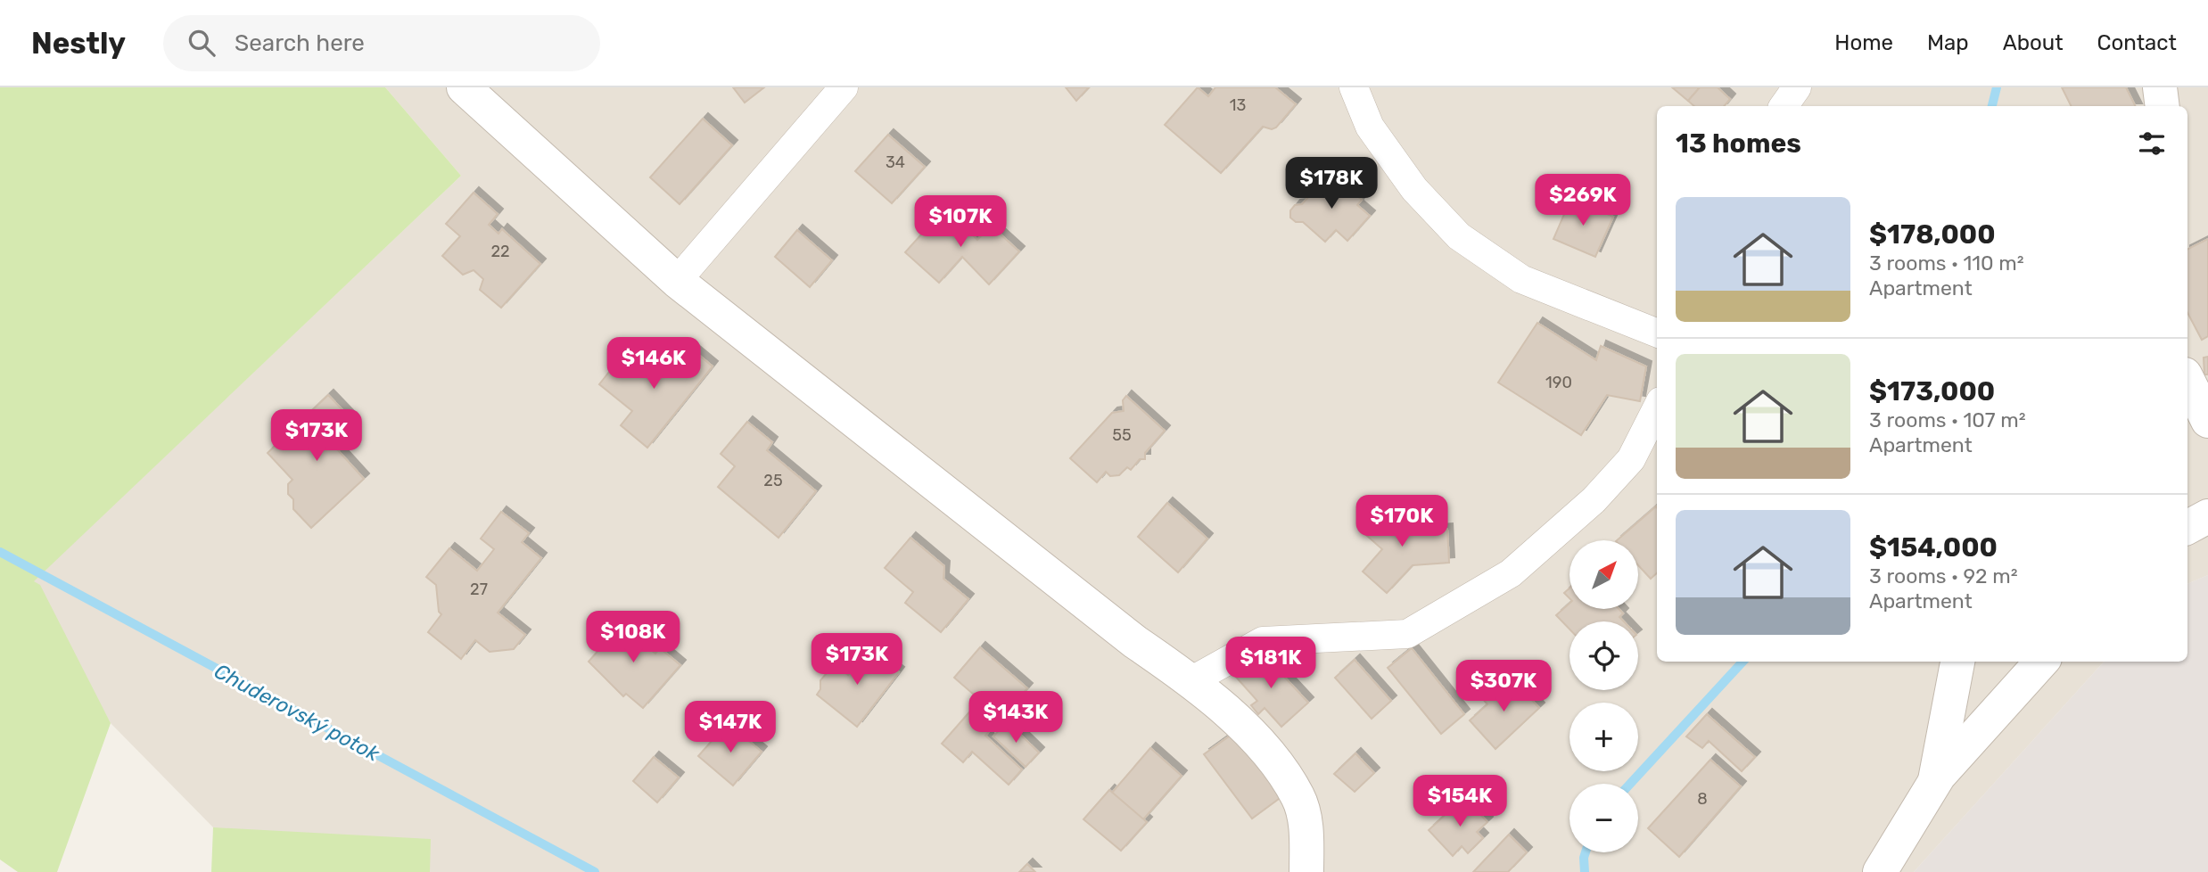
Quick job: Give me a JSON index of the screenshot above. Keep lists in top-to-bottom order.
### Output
{
  "water": ["Chuderovský potok"],
  "house_numbers": [
    "13",
    "34",
    "22",
    "190",
    "55",
    "25",
    "27",
    "8"
  ],
  "north": "top right",
  "page": {
    "header": "Nestly",
    "search": "Search here",
    "nav": [
      "Home",
      "Map",
      "About",
      "Contact"
    ],
    "heading": "13 homes",
    "price": [
      "$178K",
      "$269K",
      "$107K",
      "$146K",
      "$173K",
      "$170K",
      "$108K",
      "$173K",
      "$181K",
      "$307K",
      "$143K",
      "$147K",
      "$154K"
    ],
    "list": [
      {
        "name": "$178,000",
        "note": "3 rooms · 110 m² · Apartment"
      },
      {
        "name": "$173,000",
        "note": "3 rooms · 107 m² · Apartment"
      },
      {
        "name": "$154,000",
        "note": "3 rooms · 92 m² · Apartment"
      }
    ],
    "map_buttons": ["+", "−"]
  }
}
